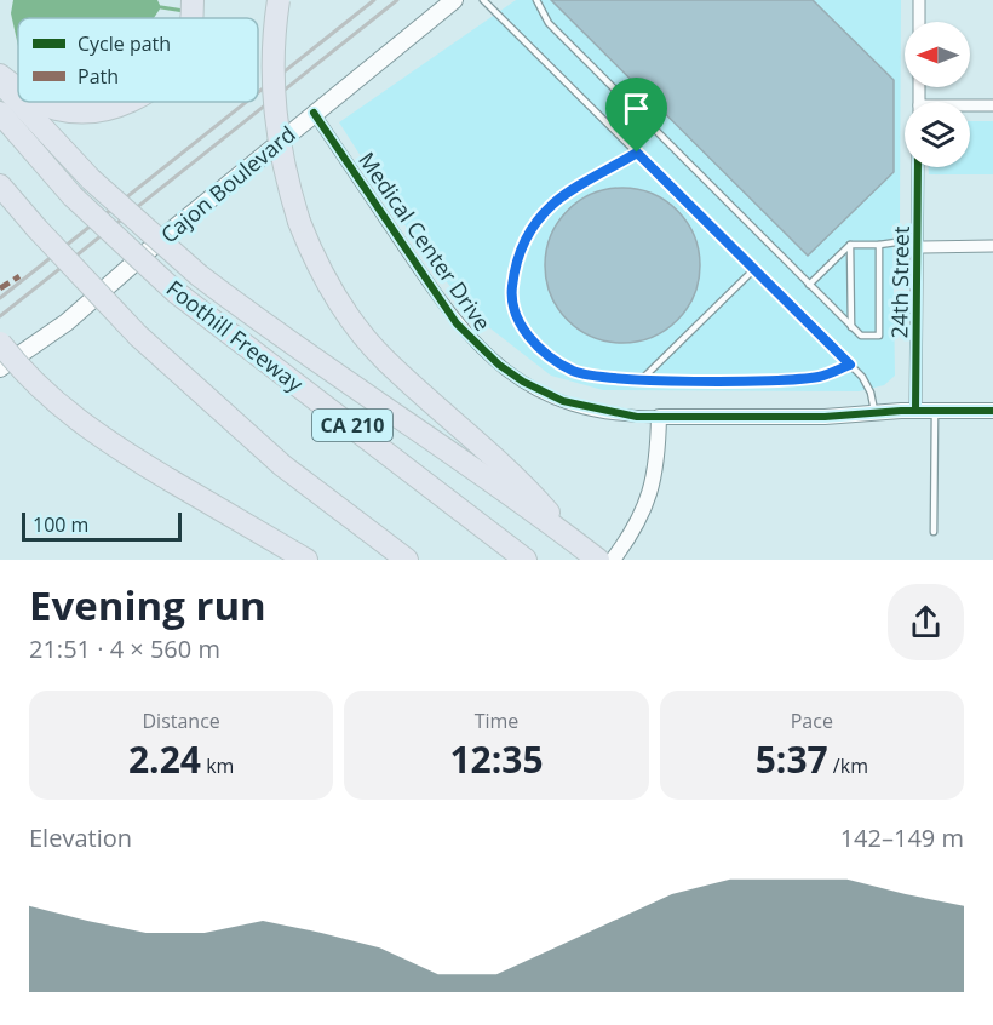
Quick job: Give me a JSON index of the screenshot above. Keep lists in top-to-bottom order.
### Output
{
  "streets": {
    "highway": ["Foothill Freeway", "CA 210"],
    "main road": ["Cajon Boulevard"],
    "street": ["Medical Center Drive", "24th Street"]
  },
  "crossings": [
    ["Cajon Boulevard", "Medical Center Drive"],
    ["Medical Center Drive", "24th Street"]
  ],
  "legend": ["Cycle path", "Path"],
  "scale_bar": "100 m",
  "north": "left",
  "page": {
    "scale": "100 m",
    "heading": ["Evening run", "21:51 · 4 × 560 m"],
    "stats": [
      ["Distance", "2.24 km"],
      ["Time", "12:35"],
      ["Pace", "5:37 /km"]
    ],
    "chart": ["Elevation", "142–149 m"]
  }
}
